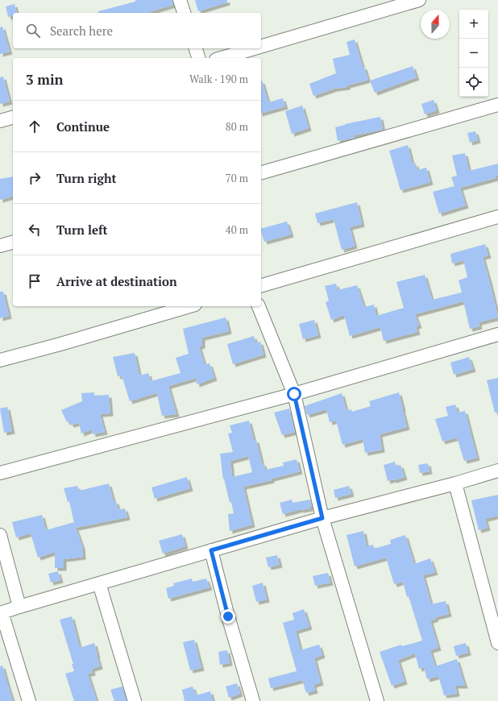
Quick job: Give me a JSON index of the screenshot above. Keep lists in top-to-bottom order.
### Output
{
  "north": "top",
  "page": {
    "map_buttons": ["+", "−"],
    "search": "Search here",
    "heading": ["3 min", "Walk · 190 m"],
    "list": [
      ["Continue", "80 m"],
      ["Turn right", "70 m"],
      ["Turn left", "40 m"],
      "Arrive at destination"
    ]
  }
}
